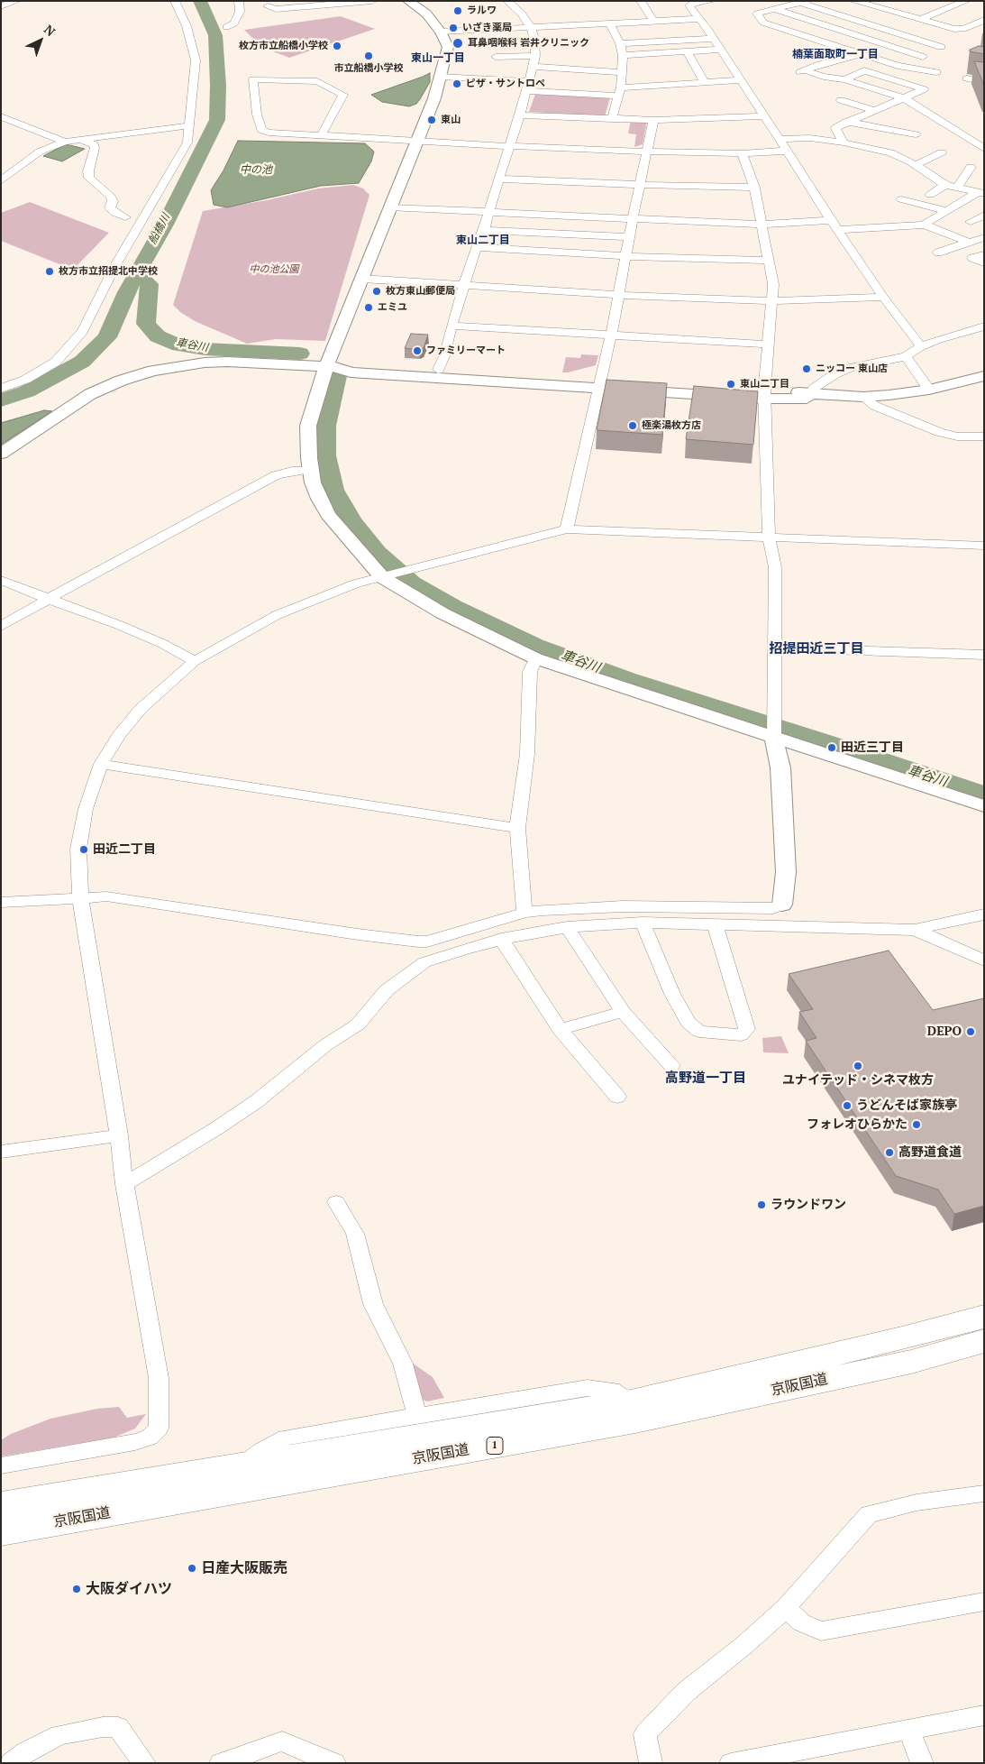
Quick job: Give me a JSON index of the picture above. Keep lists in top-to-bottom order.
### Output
{
  "streets": {
    "highway": ["京阪国道", "1"]
  },
  "districts": [
    "楠葉面取町一丁目",
    "東山一丁目",
    "東山二丁目",
    "招提田近三丁目",
    "高野道一丁目"
  ],
  "water": ["中の池", "船橋川", "車谷川"],
  "parks": ["中の池公園"],
  "places": [
    "ラルワ",
    "いざき薬局",
    "耳鼻咽喉科 岩井クリニック",
    "枚方市立船橋小学校",
    "市立船橋小学校",
    "ピザ・サントロペ",
    "東山",
    "枚方市立招提北中学校",
    "枚方東山郵便局",
    "エミユ",
    "ファミリーマート",
    "ニッコー 東山店",
    "東山二丁目",
    "極楽湯枚方店",
    "田近三丁目",
    "田近二丁目",
    "DEPO",
    "ユナイテッド・シネマ枚方",
    "うどんそば家族亭",
    "フォレオひらかた",
    "高野道食道",
    "ラウンドワン",
    "日産大阪販売",
    "大阪ダイハツ"
  ],
  "north": "top right"
}
